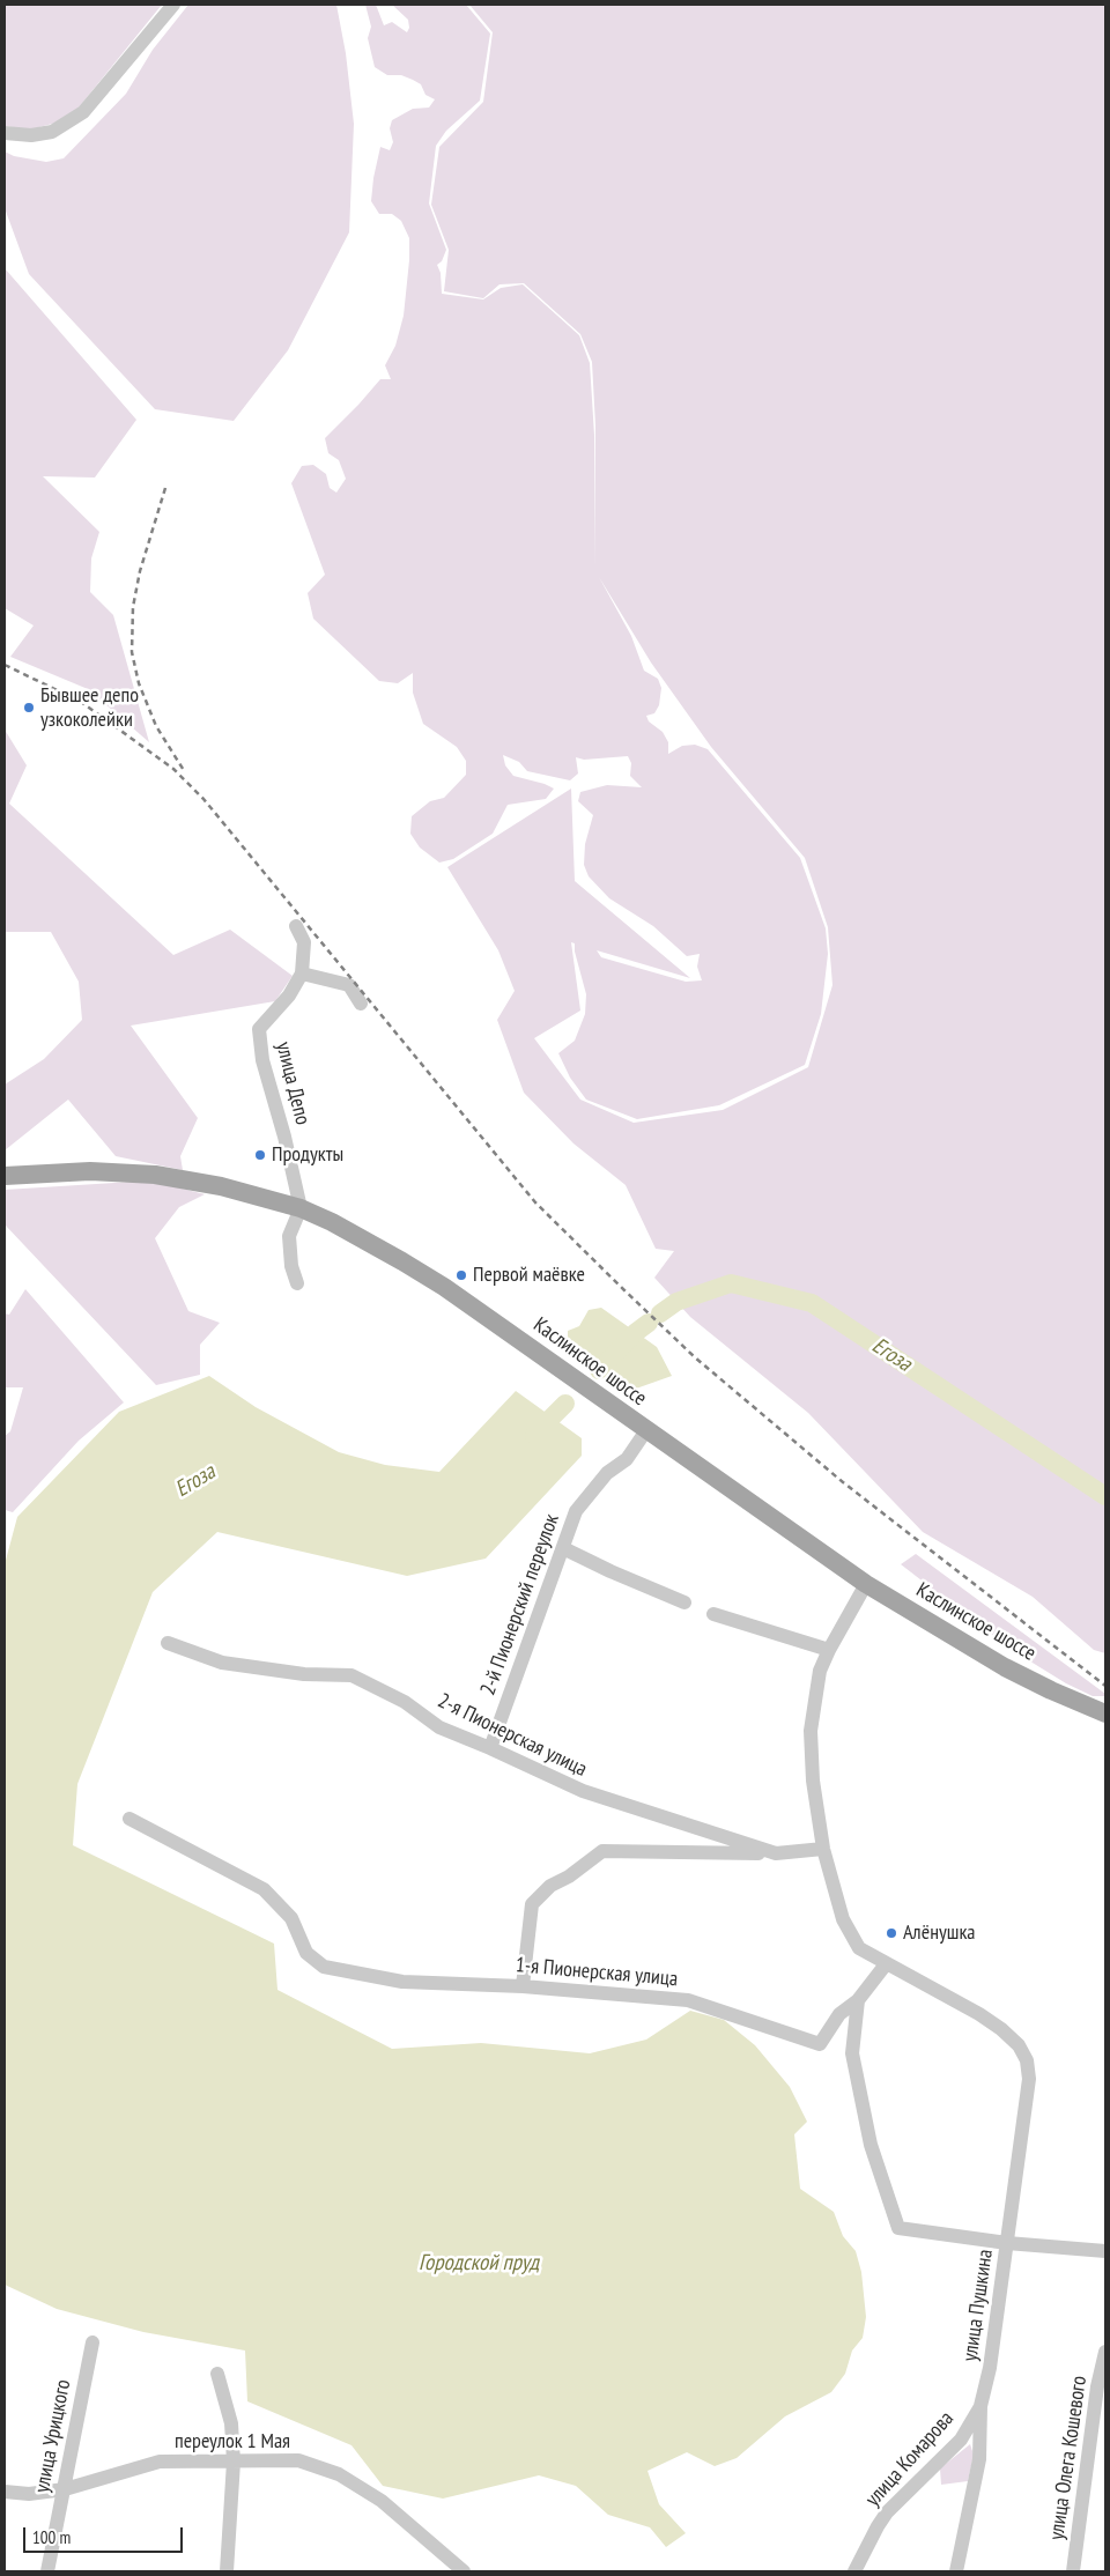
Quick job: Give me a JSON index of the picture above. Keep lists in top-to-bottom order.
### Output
{
  "streets": {
    "main road": ["Каслинское шоссе"],
    "street": [
      "улица Депо",
      "2-й Пионерский переулок",
      "2-я Пионерская улица",
      "1-я Пионерская улица",
      "улица Пушкина",
      "улица Урицкого",
      "переулок 1 Мая",
      "улица Олега Кошевого",
      "улица Комарова"
    ]
  },
  "crossings": [
    ["улица Депо", "Каслинское шоссе"],
    ["Каслинское шоссе", "2-й Пионерский переулок"],
    ["2-й Пионерский переулок", "2-я Пионерская улица"],
    ["2-я Пионерская улица", "1-я Пионерская улица"],
    ["улица Пушкина", "улица Комарова"],
    ["улица Урицкого", "переулок 1 Мая"]
  ],
  "water": ["Егоза", "Городской пруд"],
  "places": [
    "Бывшее депо узкоколейки",
    "Продукты",
    "Первой маёвке",
    "Алёнушка"
  ],
  "scale_bar": "100 m"
}
